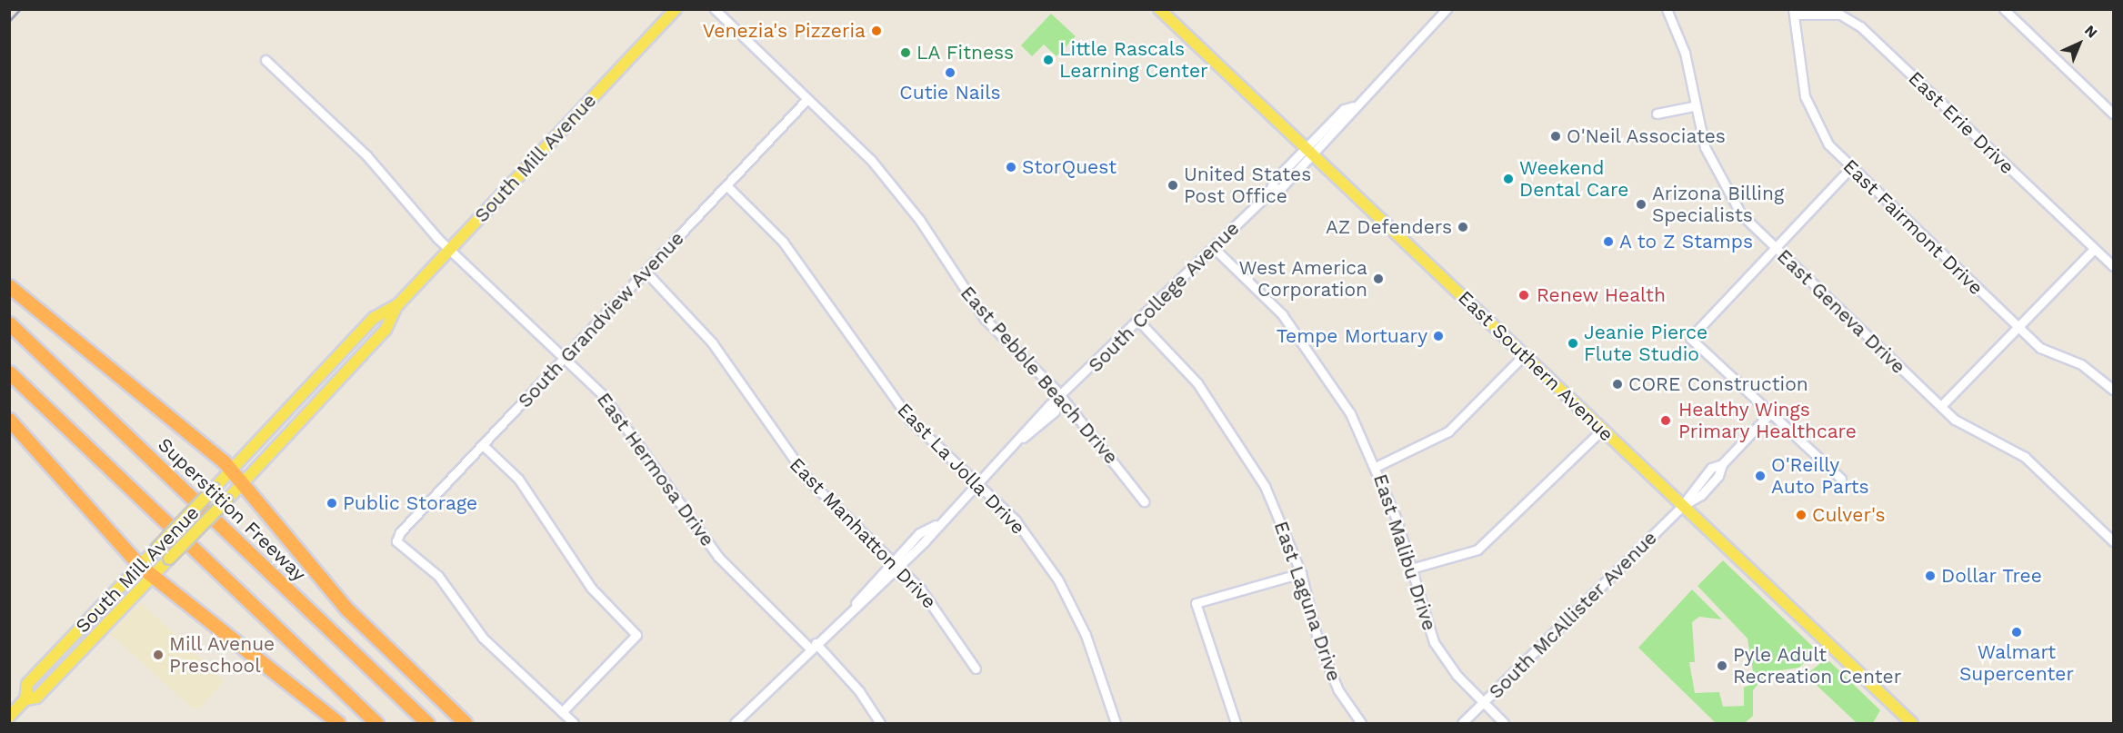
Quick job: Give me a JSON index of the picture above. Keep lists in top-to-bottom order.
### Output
{
  "streets": {
    "highway": ["Superstition Freeway"],
    "main road": ["South Mill Avenue", "East Southern Avenue"],
    "street": [
      "East Erie Drive",
      "East Fairmont Drive",
      "South College Avenue",
      "East Geneva Drive",
      "South Grandview Avenue",
      "East Pebble Beach Drive",
      "East La Jolla Drive",
      "East Hermosa Drive",
      "East Manhatton Drive",
      "East Malibu Drive",
      "East Laguna Drive",
      "South McAllister Avenue"
    ]
  },
  "crossings": [
    ["East Erie Drive", "East Fairmont Drive"],
    ["South Mill Avenue", "East Hermosa Drive"],
    ["South College Avenue", "East Southern Avenue"],
    ["South College Avenue", "East Pebble Beach Drive"],
    ["South College Avenue", "East La Jolla Drive"],
    ["South College Avenue", "East Hermosa Drive"],
    ["South College Avenue", "East Manhatton Drive"],
    ["South College Avenue", "East Malibu Drive"],
    ["South College Avenue", "East Laguna Drive"],
    ["South Grandview Avenue", "East Pebble Beach Drive"],
    ["South Grandview Avenue", "East La Jolla Drive"],
    ["South Grandview Avenue", "East Hermosa Drive"],
    ["South Grandview Avenue", "East Manhatton Drive"],
    ["East Southern Avenue", "South McAllister Avenue"],
    ["East Malibu Drive", "South McAllister Avenue"]
  ],
  "places": [
    "Venezia's Pizzeria",
    "LA Fitness",
    "Little Rascals Learning Center",
    "Cutie Nails",
    "O'Neil Associates",
    "StorQuest",
    "Weekend Dental Care",
    "United States Post Office",
    "Arizona Billing Specialists",
    "AZ Defenders",
    "A to Z Stamps",
    "West America Corporation",
    "Renew Health",
    "Tempe Mortuary",
    "Jeanie Pierce Flute Studio",
    "CORE Construction",
    "Healthy Wings Primary Healthcare",
    "O'Reilly Auto Parts",
    "Public Storage",
    "Culver's",
    "Dollar Tree",
    "Walmart Supercenter",
    "Mill Avenue Preschool",
    "Pyle Adult Recreation Center"
  ],
  "north": "top right"
}
